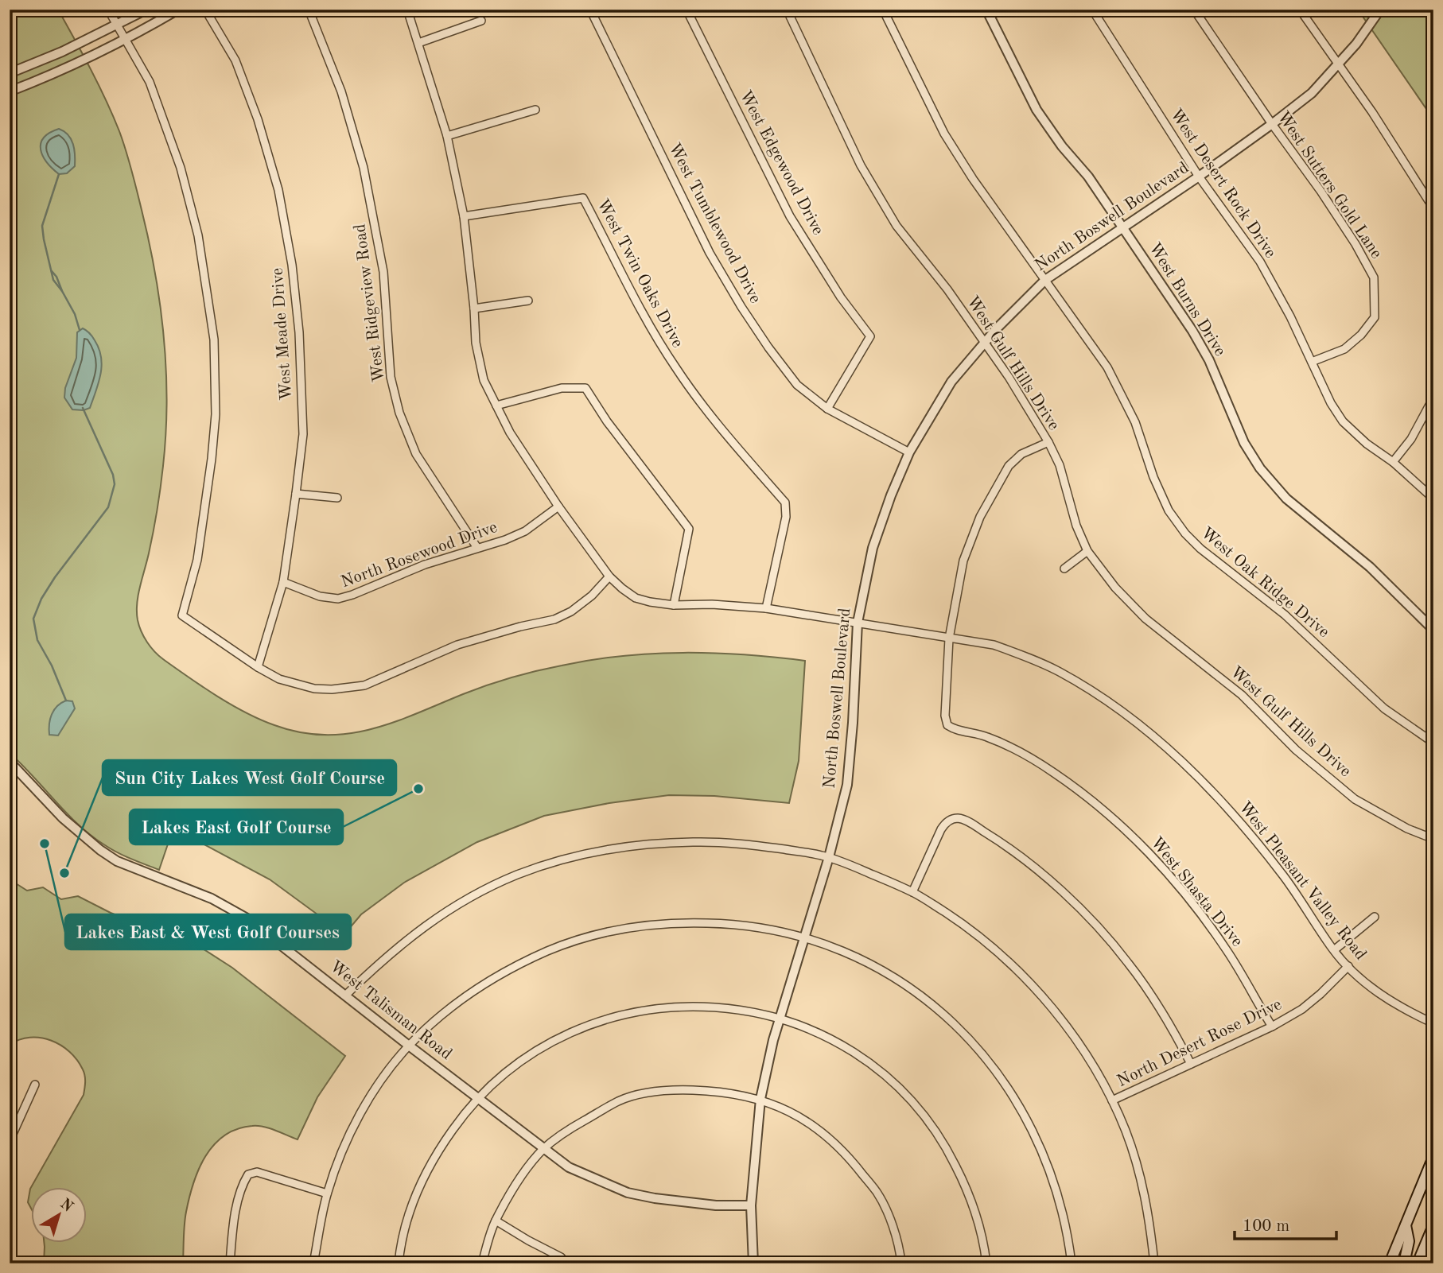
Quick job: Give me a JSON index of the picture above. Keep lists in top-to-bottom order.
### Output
{
  "streets": {
    "street": [
      "West Edgewood Drive",
      "West Desert Rock Drive",
      "West Sutters Gold Lane",
      "North Boswell Boulevard",
      "West Tumblewood Drive",
      "West Twin Oaks Drive",
      "West Burns Drive",
      "West Ridgeview Road",
      "West Meade Drive",
      "West Gulf Hills Drive",
      "North Rosewood Drive",
      "West Oak Ridge Drive",
      "West Pleasant Valley Road",
      "West Shasta Drive",
      "West Talisman Road",
      "North Desert Rose Drive"
    ]
  },
  "crossings": [
    ["West Edgewood Drive", "West Tumblewood Drive"],
    ["West Desert Rock Drive", "West Sutters Gold Lane"],
    ["West Desert Rock Drive", "North Boswell Boulevard"],
    ["West Sutters Gold Lane", "North Boswell Boulevard"],
    ["North Boswell Boulevard", "West Tumblewood Drive"],
    ["North Boswell Boulevard", "West Burns Drive"],
    ["North Boswell Boulevard", "West Gulf Hills Drive"],
    ["North Boswell Boulevard", "West Oak Ridge Drive"],
    ["North Boswell Boulevard", "West Pleasant Valley Road"],
    ["North Boswell Boulevard", "West Talisman Road"],
    ["West Twin Oaks Drive", "West Pleasant Valley Road"],
    ["West Ridgeview Road", "North Rosewood Drive"],
    ["West Meade Drive", "North Rosewood Drive"],
    ["West Gulf Hills Drive", "West Shasta Drive"],
    ["North Rosewood Drive", "West Pleasant Valley Road"],
    ["West Pleasant Valley Road", "West Shasta Drive"],
    ["West Pleasant Valley Road", "North Desert Rose Drive"],
    ["West Shasta Drive", "North Desert Rose Drive"]
  ],
  "places": ["Lakes East Golf Course", "Lakes East & West Golf Courses", "Sun City Lakes West Golf Course"],
  "scale_bar": "100 m",
  "north": "top right"
}
